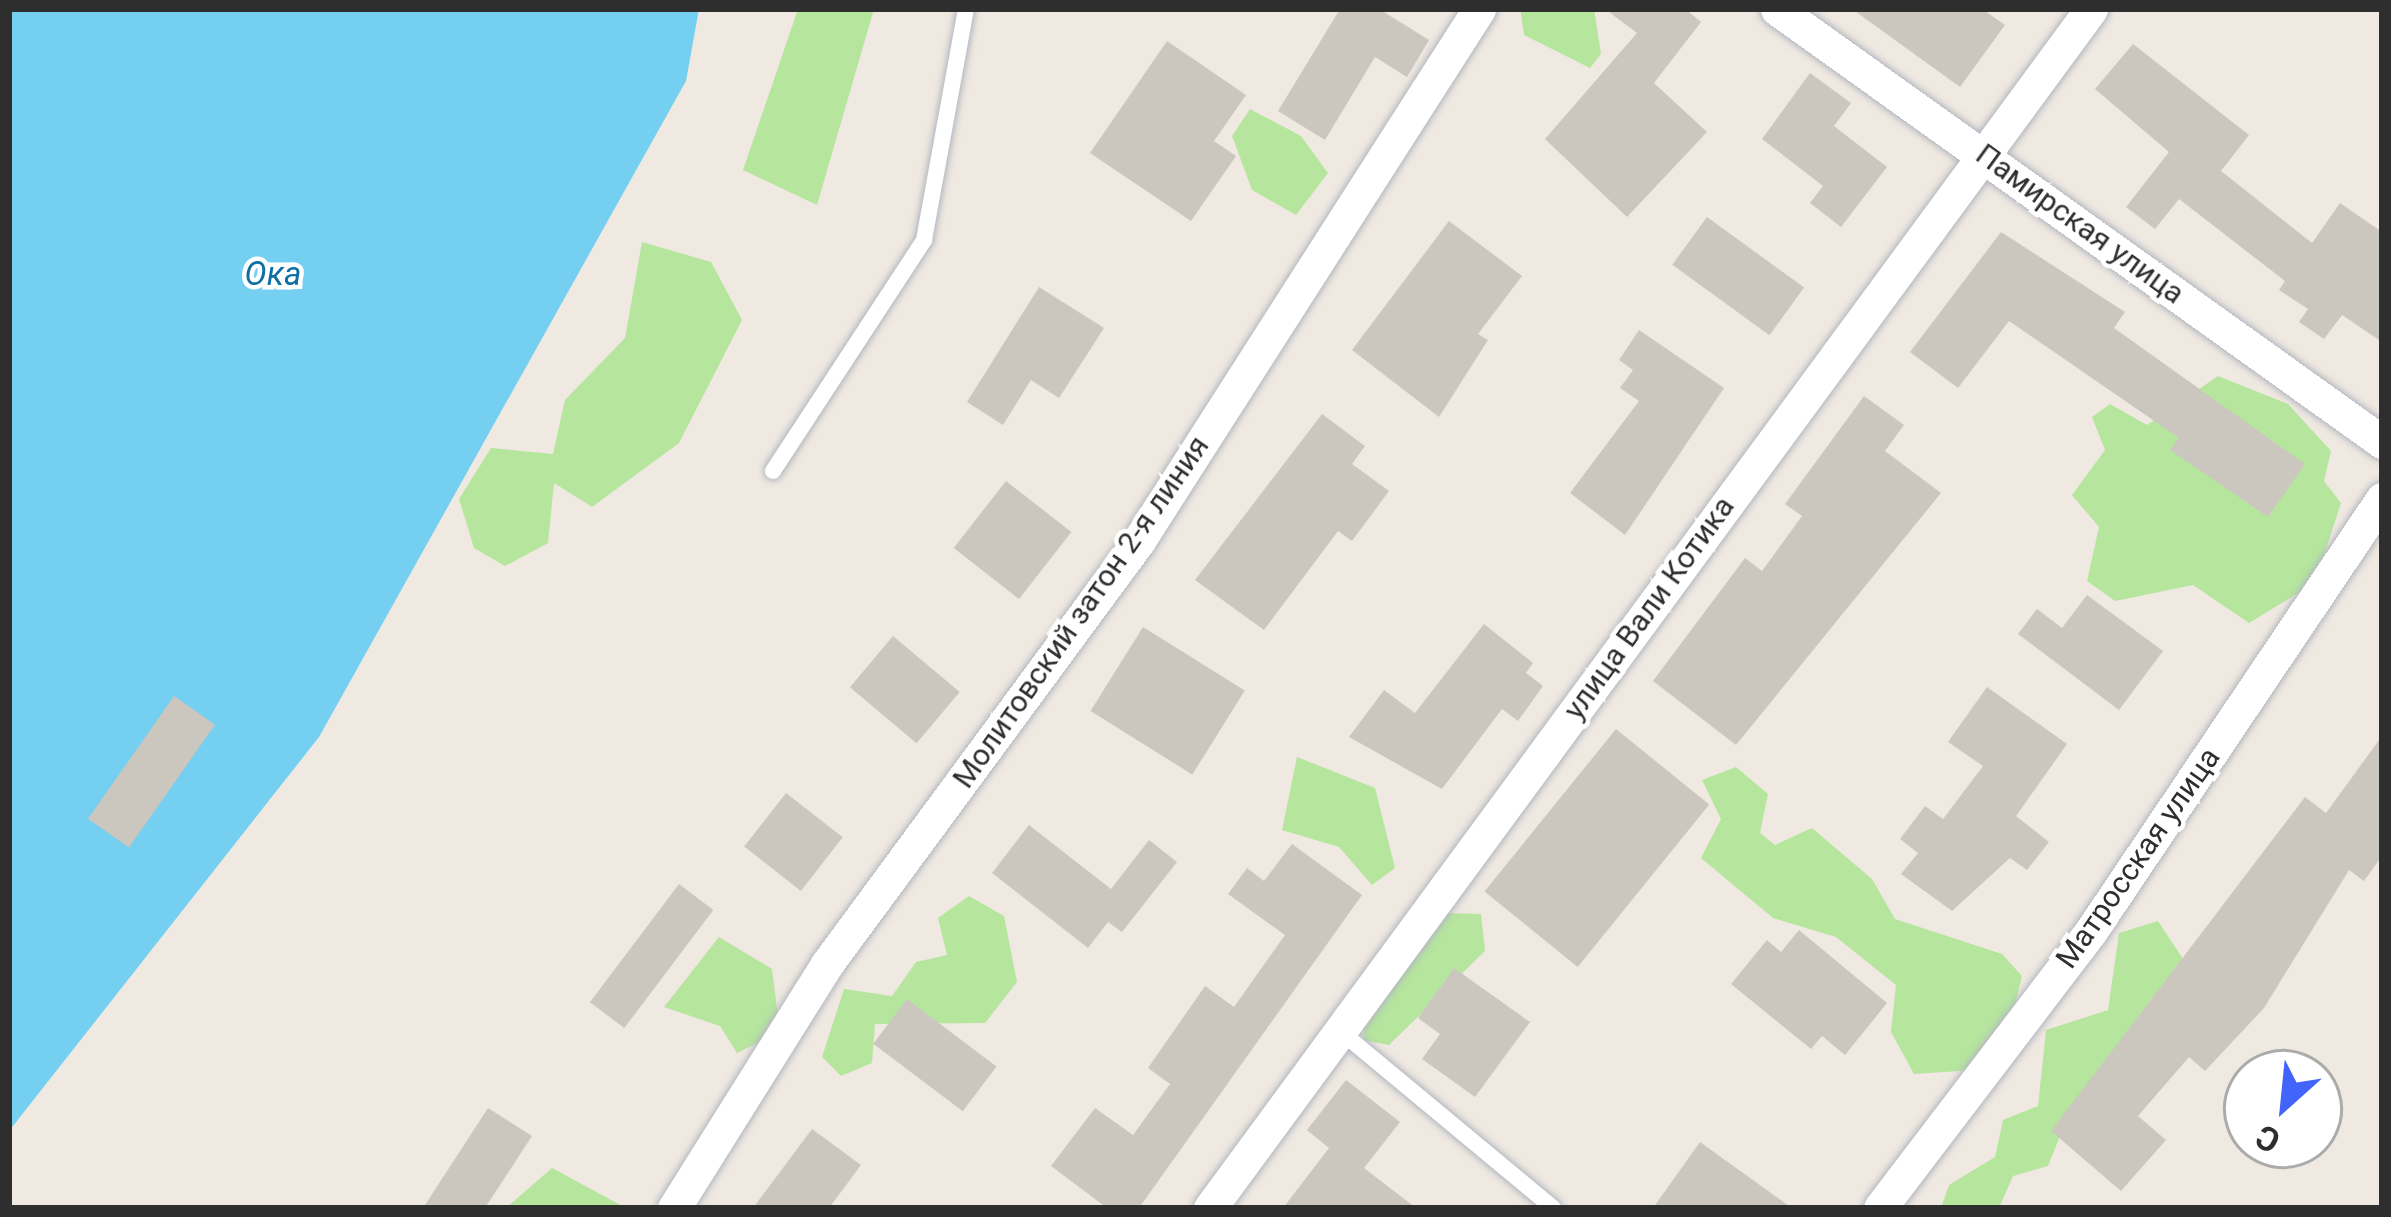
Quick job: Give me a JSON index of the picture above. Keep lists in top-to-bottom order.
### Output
{
  "streets": {
    "street": [
      "Памирская улица",
      "улица Вали Котика",
      "Молитовский затон 2-я линия",
      "Матросская улица"
    ]
  },
  "crossings": [
    ["Памирская улица", "улица Вали Котика"]
  ],
  "water": ["Ока"],
  "north": "bottom left"
}
